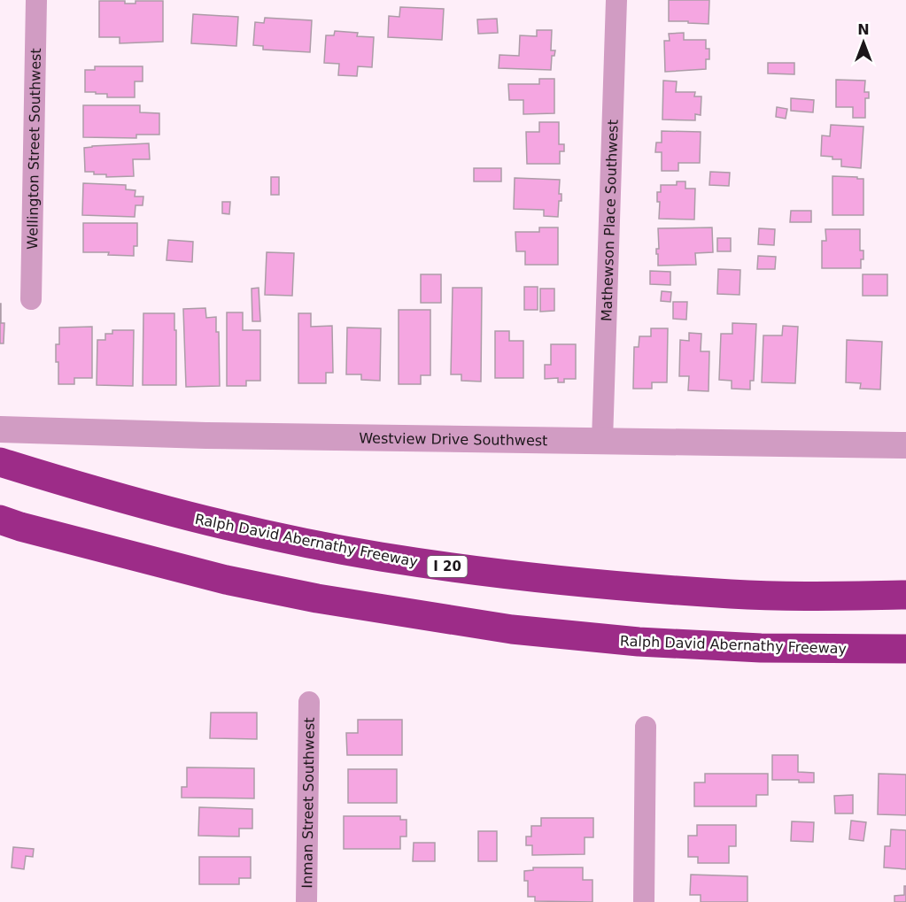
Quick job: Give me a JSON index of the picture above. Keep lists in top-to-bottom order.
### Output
{
  "streets": {
    "highway": ["Ralph David Abernathy Freeway", "I 20"],
    "street": [
      "Wellington Street Southwest",
      "Mathewson Place Southwest",
      "Westview Drive Southwest",
      "Inman Street Southwest"
    ]
  },
  "crossings": [
    ["Mathewson Place Southwest", "Westview Drive Southwest"]
  ],
  "north": "top"
}
